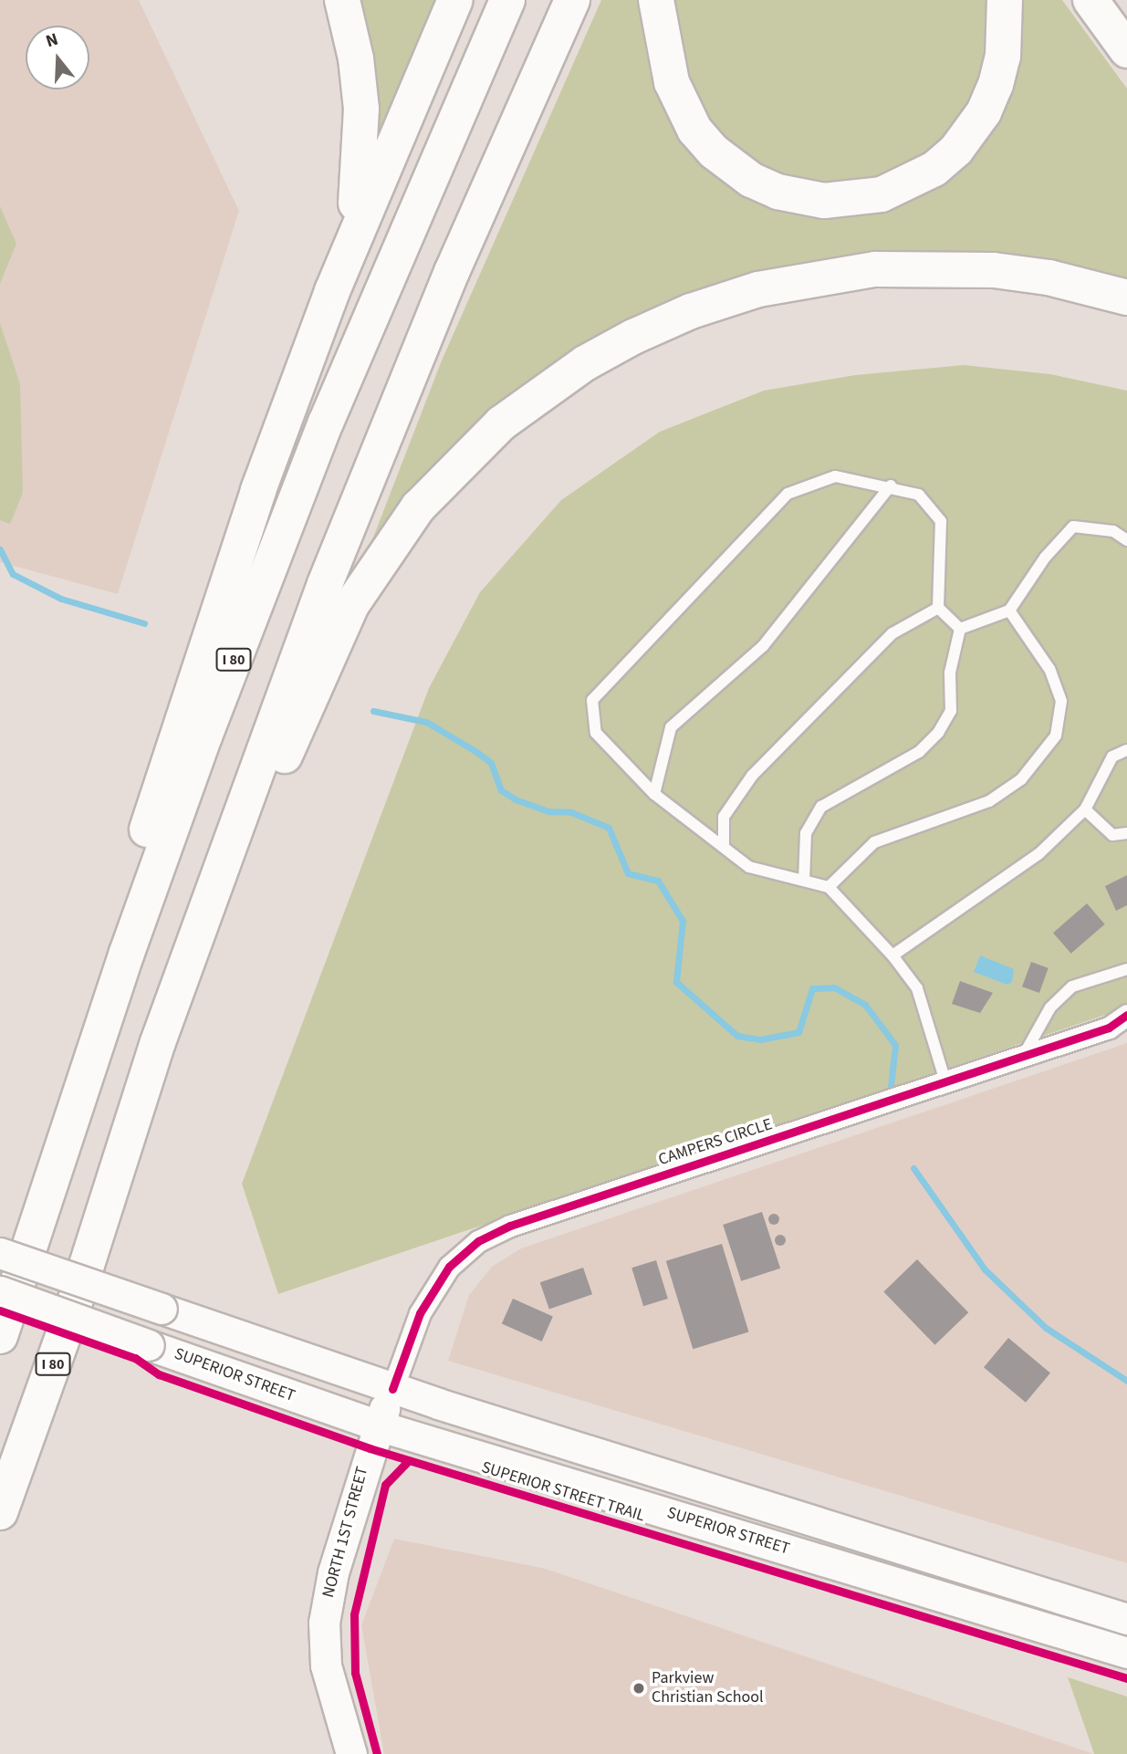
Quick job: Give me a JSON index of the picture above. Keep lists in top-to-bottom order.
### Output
{
  "streets": {
    "highway": ["I 80"],
    "main road": ["SUPERIOR STREET", "NORTH 1ST STREET"],
    "street": ["CAMPERS CIRCLE"],
    "cycle path": ["SUPERIOR STREET TRAIL"]
  },
  "crossings": [
    ["CAMPERS CIRCLE", "NORTH 1ST STREET"],
    ["SUPERIOR STREET", "NORTH 1ST STREET"]
  ],
  "places": ["Parkview Christian School"],
  "north": "top"
}
